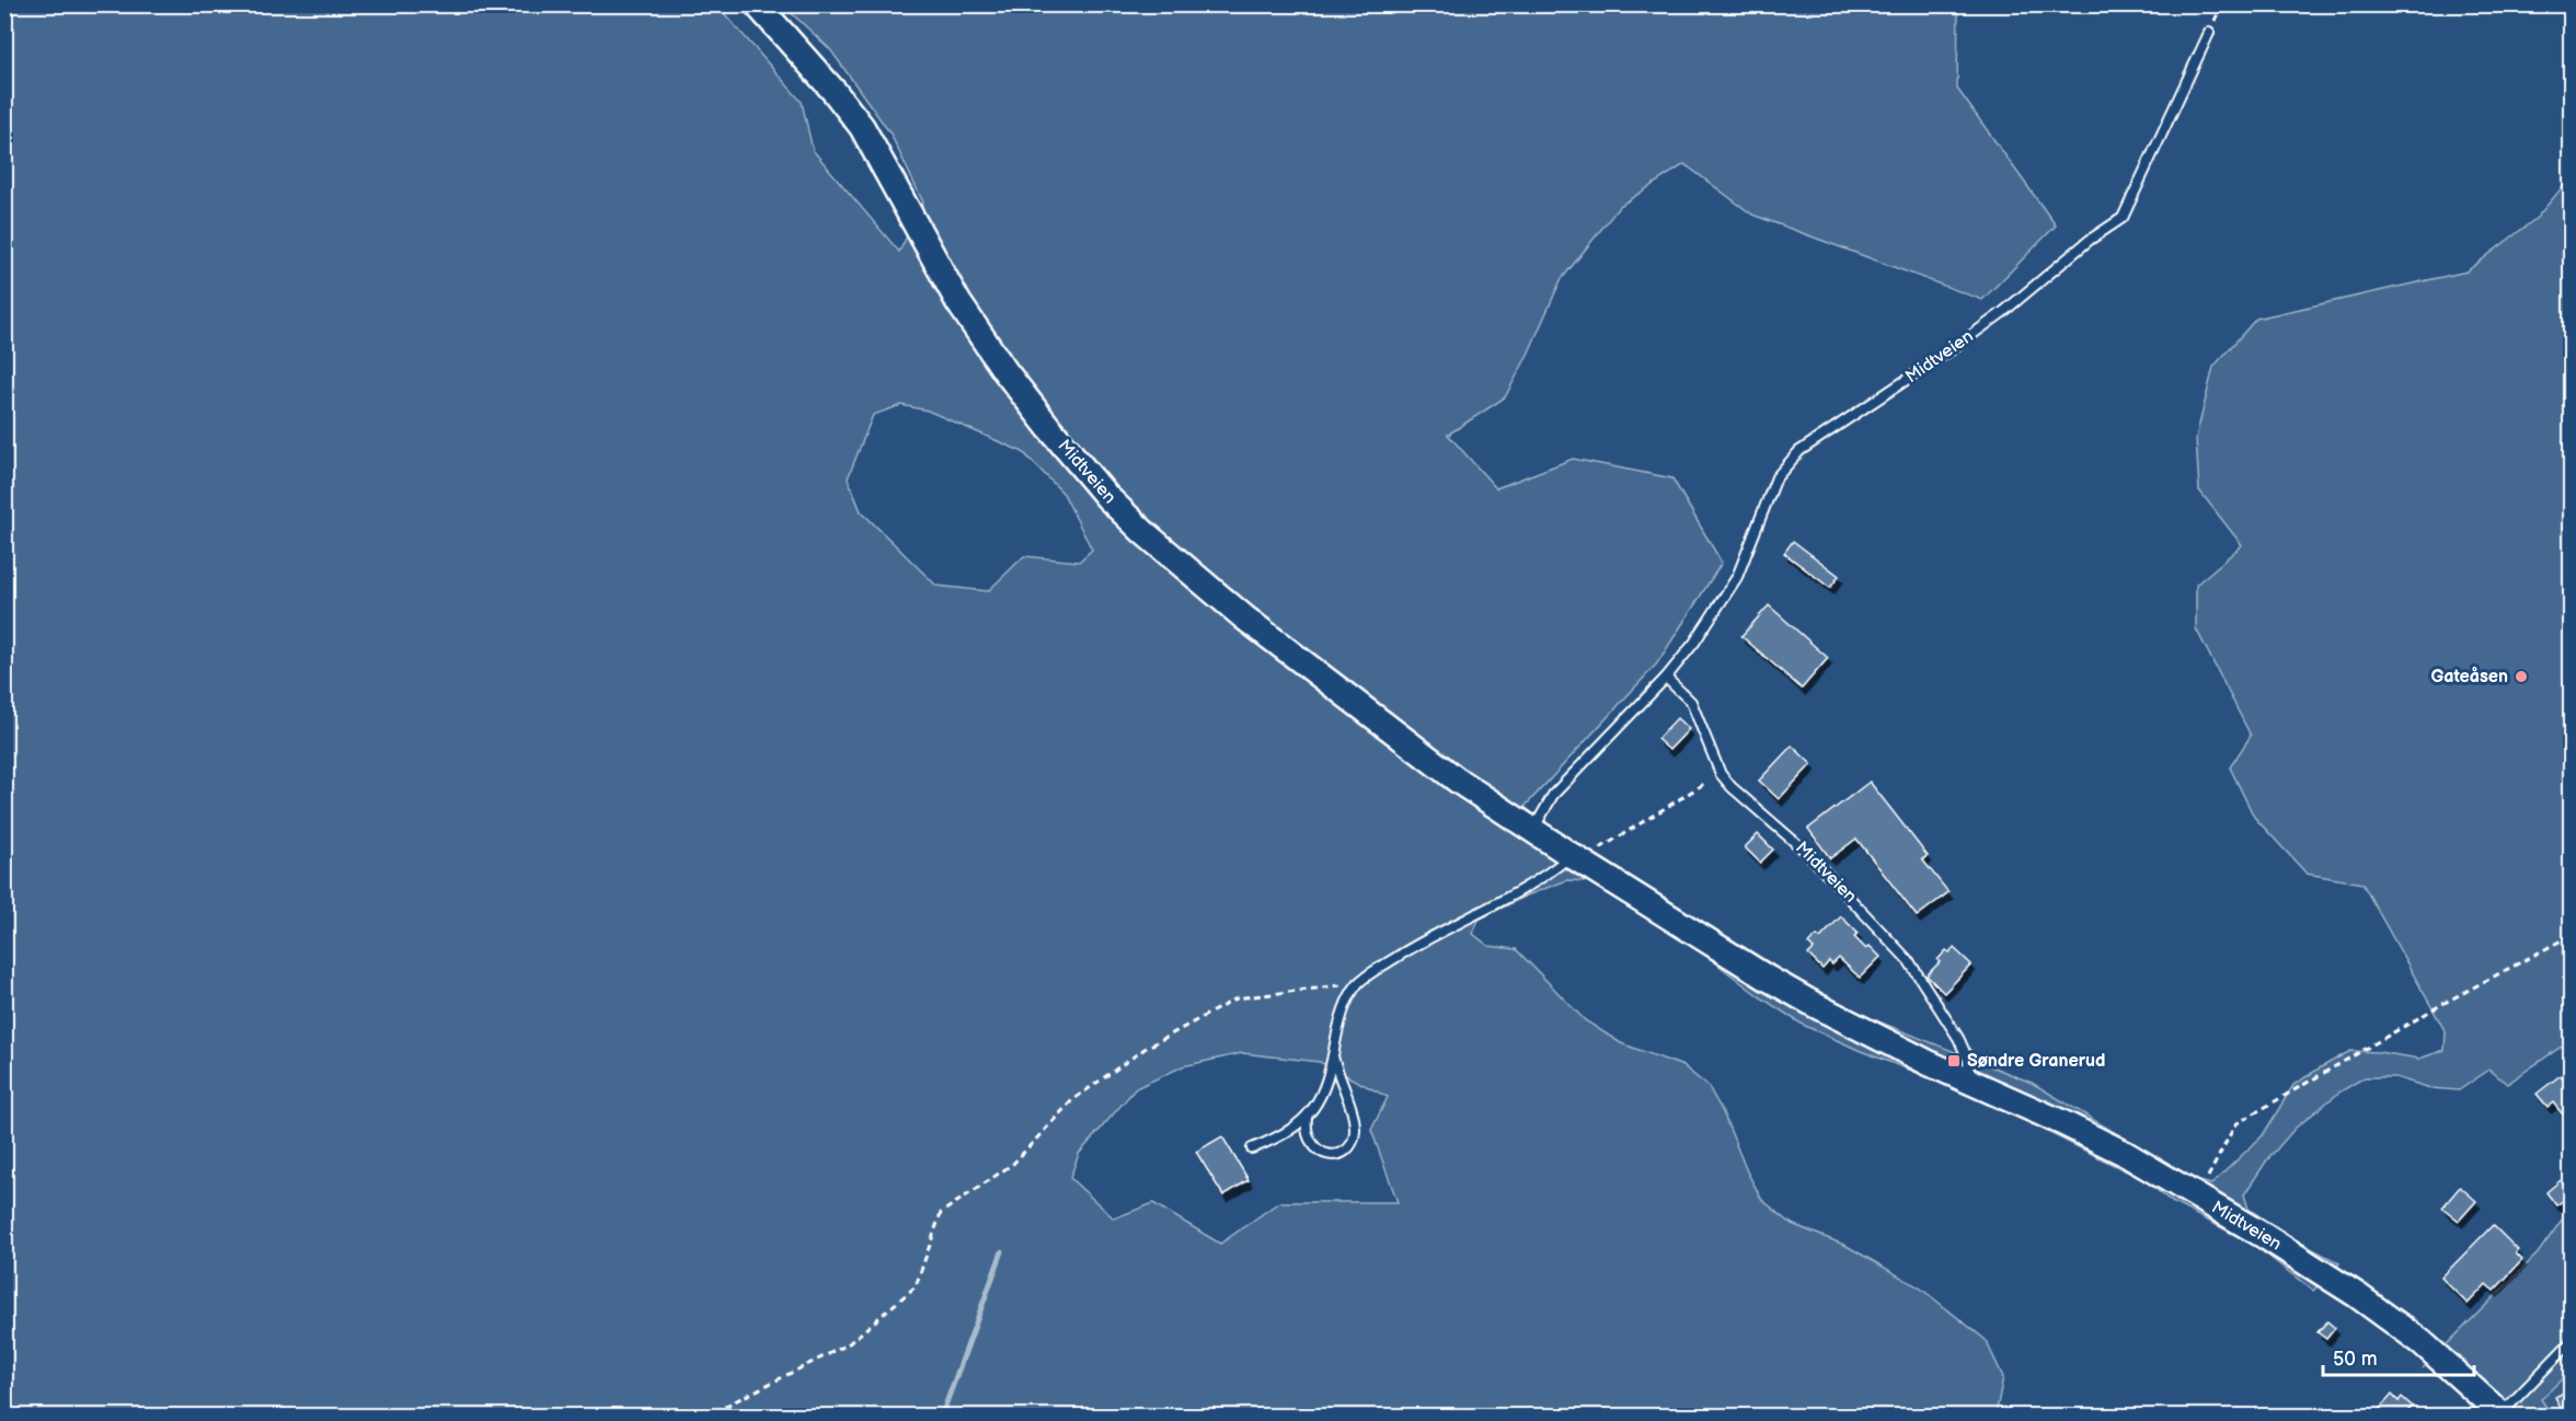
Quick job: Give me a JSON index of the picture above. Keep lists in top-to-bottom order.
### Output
{
  "streets": {
    "main road": ["Midtveien"]
  },
  "places": {
    "other": ["Gateåsen"],
    "transit": ["Søndre Granerud"]
  },
  "scale_bar": "50 m"
}
